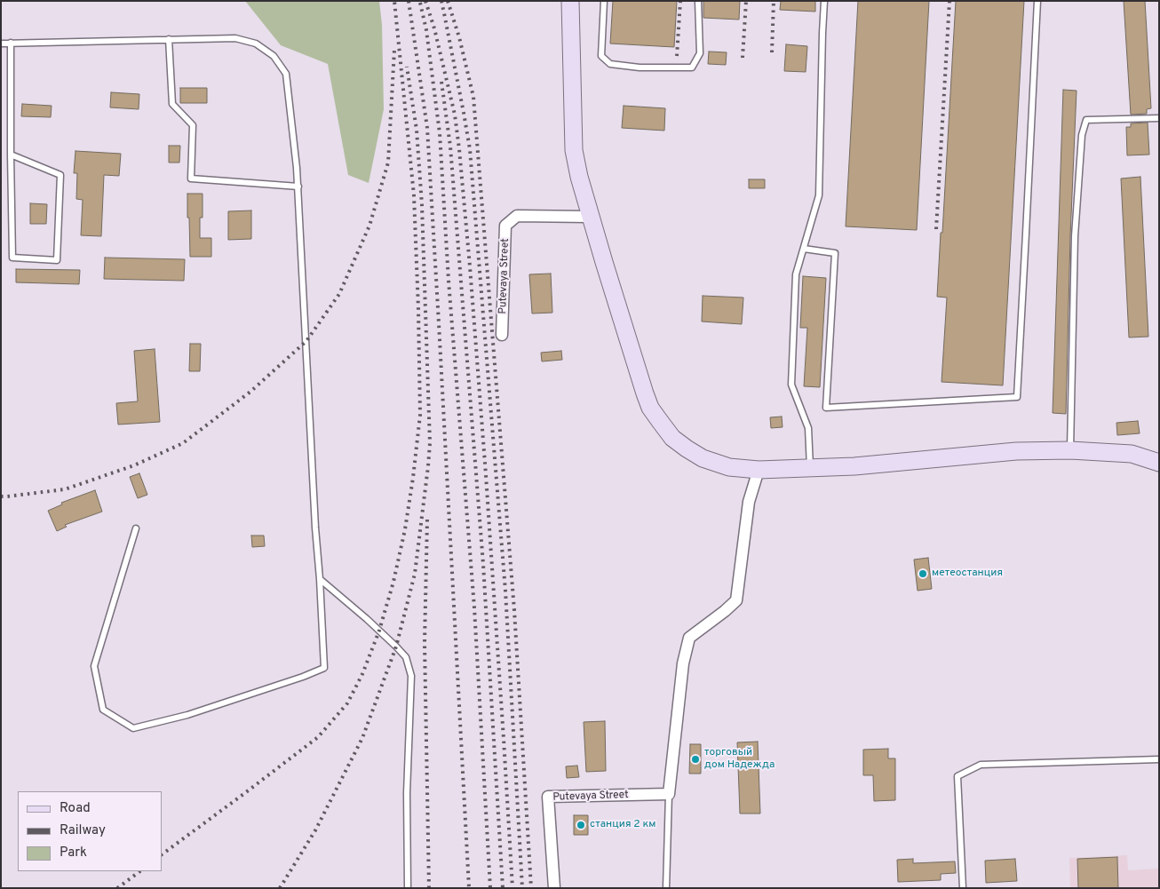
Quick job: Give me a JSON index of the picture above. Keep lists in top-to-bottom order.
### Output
{
  "streets": {
    "street": ["Putevaya Street"]
  },
  "places": ["метеостанция", "торговый дом Надежда", "станция 2 км"],
  "legend": ["Road", "Railway", "Park"]
}
